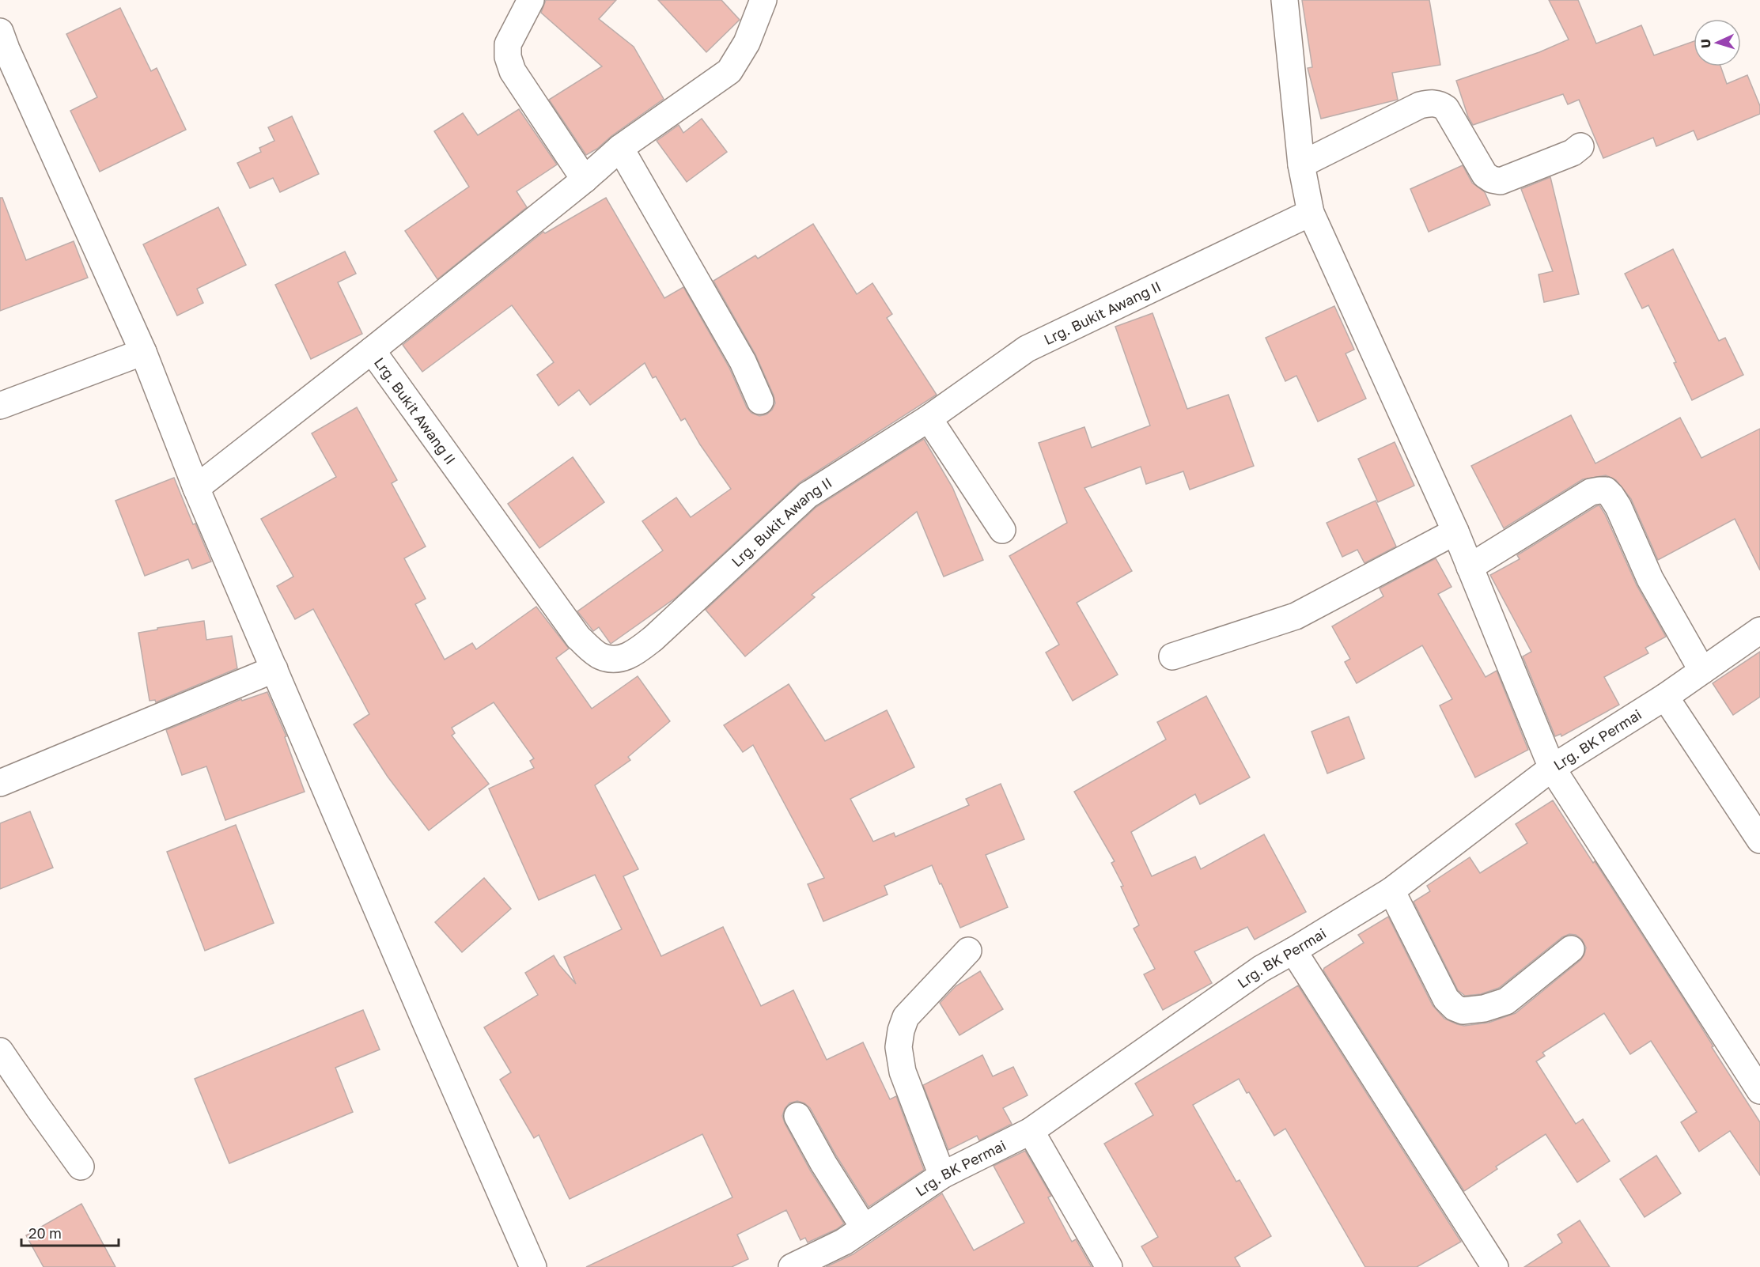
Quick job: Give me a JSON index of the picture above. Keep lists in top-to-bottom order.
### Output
{
  "streets": {
    "street": ["Lrg. Bukit Awang II", "Lrg. BK Permai"]
  },
  "scale_bar": "20 m",
  "north": "left"
}
